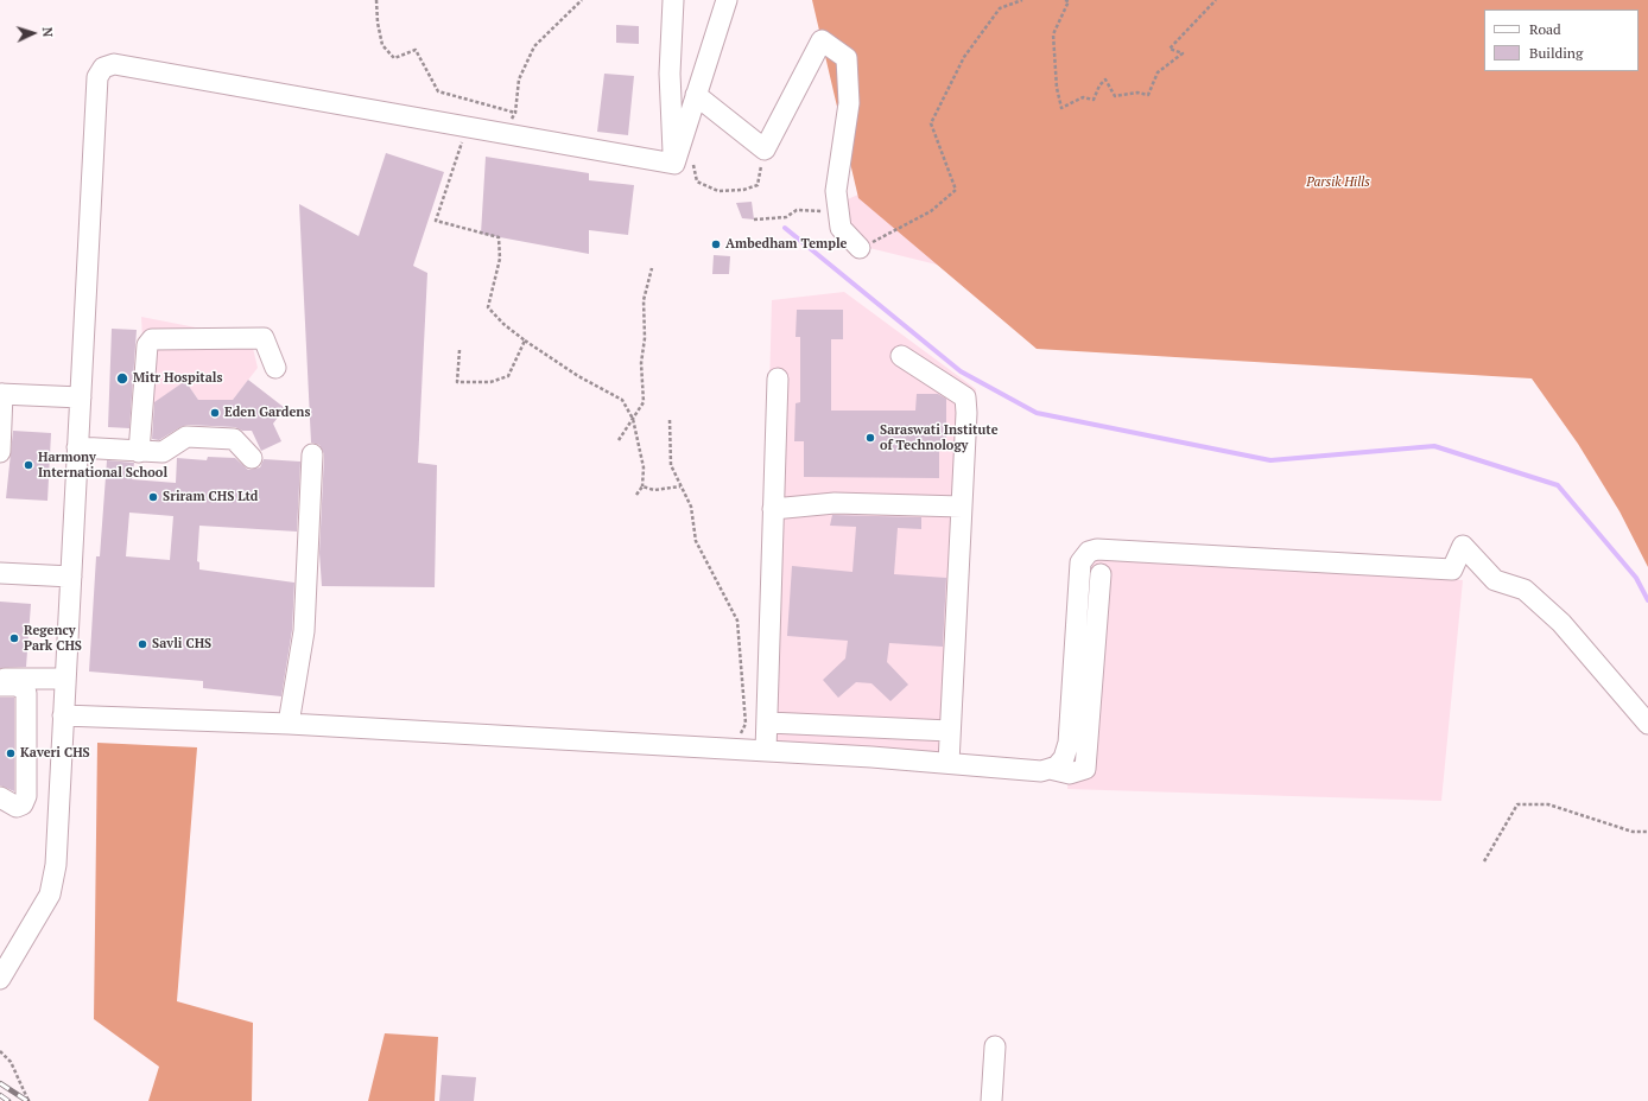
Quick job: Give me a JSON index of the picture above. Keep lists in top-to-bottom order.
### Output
{
  "parks": ["Parsik Hills"],
  "places": [
    "Ambedham Temple",
    "Mitr Hospitals",
    "Eden Gardens",
    "Saraswati Institute of Technology",
    "Harmony International School",
    "Sriram CHS Ltd",
    "Regency Park CHS",
    "Savli CHS",
    "Kaveri CHS"
  ],
  "legend": ["Road", "Building"],
  "north": "right"
}
